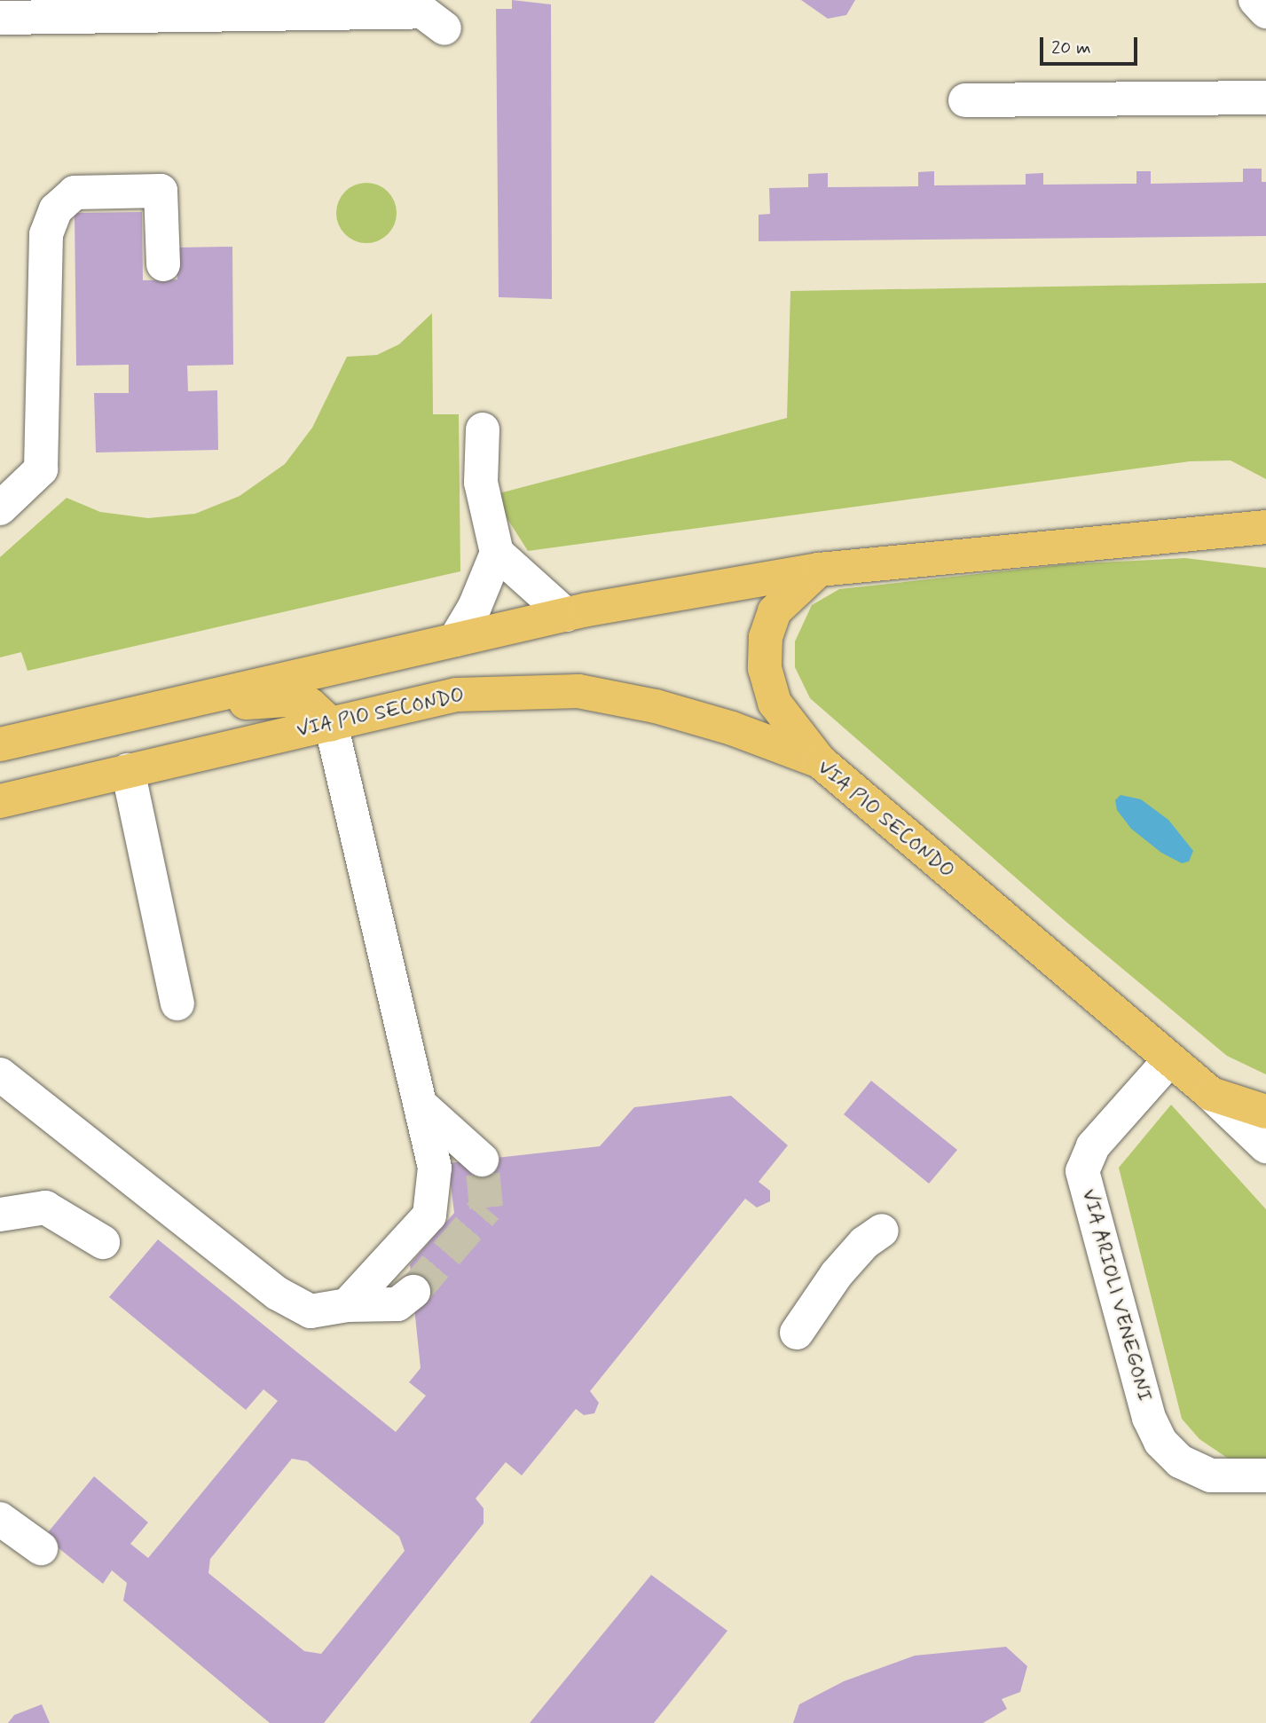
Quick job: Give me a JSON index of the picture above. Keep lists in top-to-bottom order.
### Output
{
  "streets": {
    "main road": ["VIA PIO SECONDO"],
    "street": ["VIA ARIOLI VENEGONI"]
  },
  "crossings": [
    ["VIA PIO SECONDO", "VIA ARIOLI VENEGONI"]
  ],
  "scale_bar": "20 m"
}
